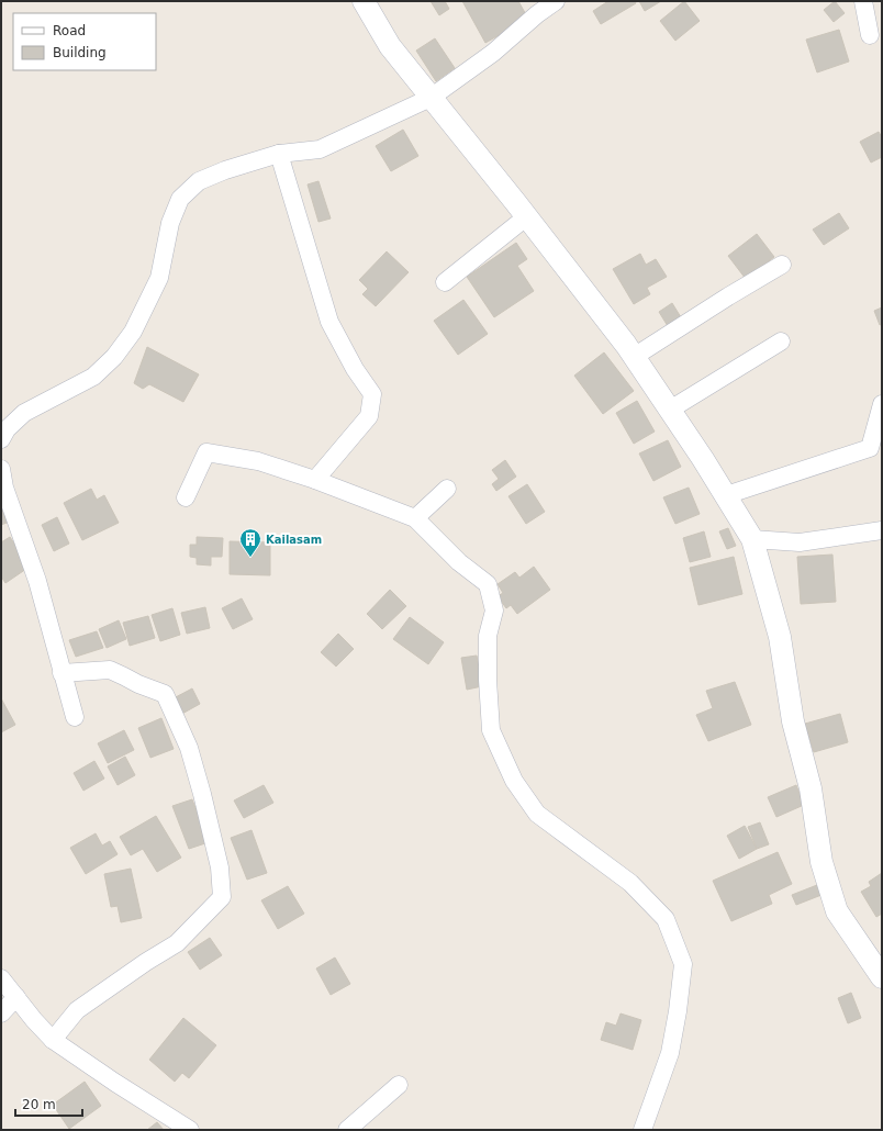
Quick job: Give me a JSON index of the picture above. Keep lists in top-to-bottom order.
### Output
{
  "places": {
    "building": ["Kailasam"]
  },
  "legend": ["Road", "Building"],
  "scale_bar": "20 m"
}
